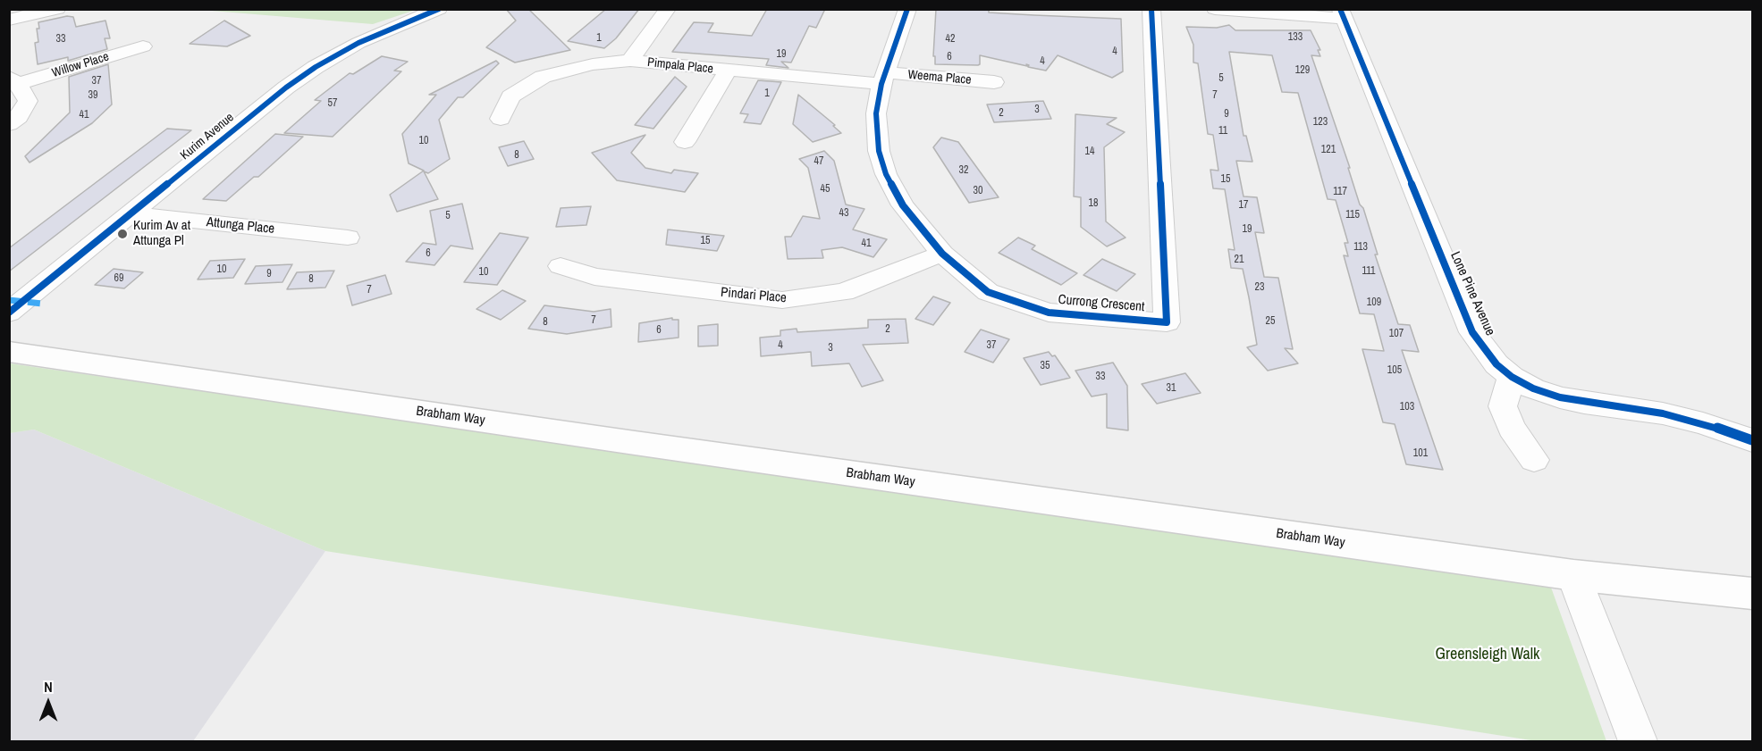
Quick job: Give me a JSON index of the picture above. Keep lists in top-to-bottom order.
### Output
{
  "streets": {
    "main road": ["Brabham Way"],
    "street": [
      "Willow Place",
      "Pimpala Place",
      "Weema Place",
      "Kurim Avenue",
      "Attunga Place",
      "Lone Pine Avenue",
      "Pindari Place",
      "Currong Crescent"
    ]
  },
  "crossings": [
    ["Pimpala Place", "Weema Place"],
    ["Pimpala Place", "Currong Crescent"],
    ["Weema Place", "Currong Crescent"],
    ["Kurim Avenue", "Attunga Place"],
    ["Pindari Place", "Currong Crescent"]
  ],
  "parks": ["Greensleigh Walk"],
  "places": ["Kurim Av at Attunga Pl"],
  "house_numbers": [
    "133",
    "1",
    "33",
    "42",
    "4",
    "19",
    "6",
    "4",
    "129",
    "5",
    "37",
    "1",
    "39",
    "7",
    "57",
    "3",
    "2",
    "9",
    "41",
    "123",
    "11",
    "10",
    "121",
    "14",
    "8",
    "47",
    "32",
    "15",
    "45",
    "30",
    "117",
    "18",
    "17",
    "43",
    "115",
    "5",
    "19",
    "15",
    "41",
    "113",
    "6",
    "21",
    "10",
    "111",
    "10",
    "9",
    "69",
    "8",
    "23",
    "7",
    "109",
    "7",
    "25",
    "8",
    "2",
    "6",
    "107",
    "4",
    "37",
    "3",
    "35",
    "105",
    "33",
    "31",
    "103",
    "101"
  ],
  "north": "top"
}
